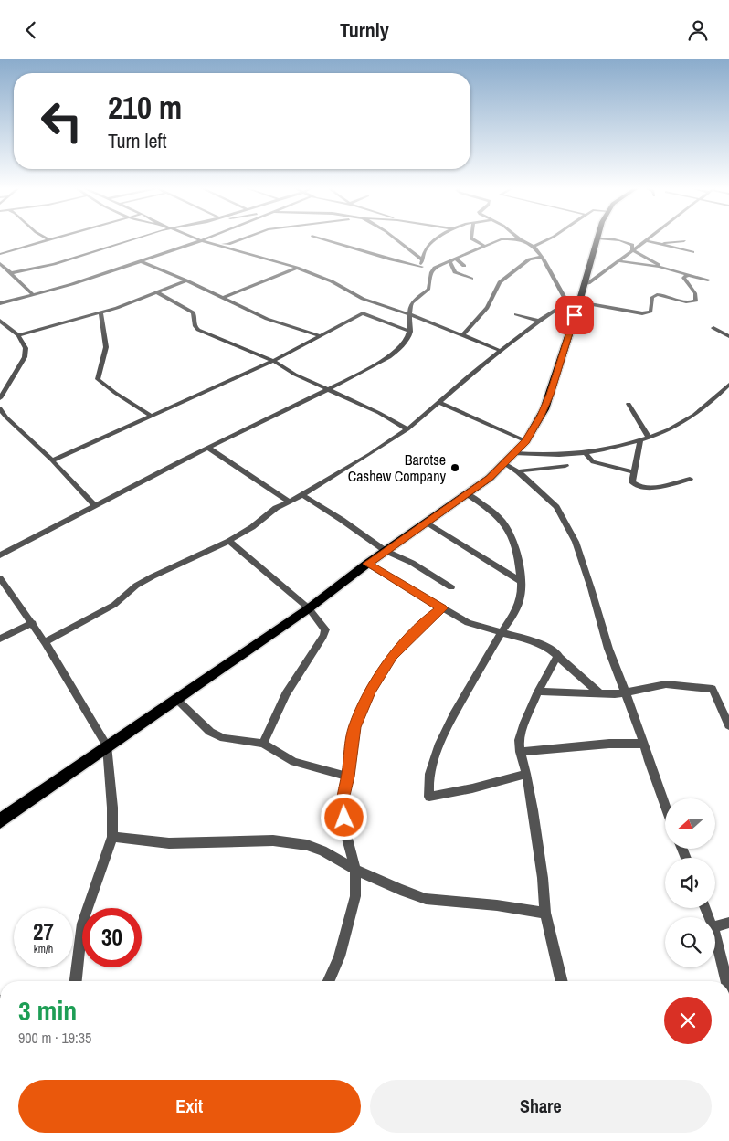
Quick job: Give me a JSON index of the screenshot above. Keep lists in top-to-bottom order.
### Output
{
  "places": ["Barotse Cashew Company"],
  "north": "left",
  "page": {
    "header": "Turnly",
    "turn": ["210 m", "Turn left"],
    "speed": "27 km/h",
    "limit": "30",
    "heading": ["3 min", "900 m · 19:35"],
    "buttons": ["Exit", "Share"]
  }
}
